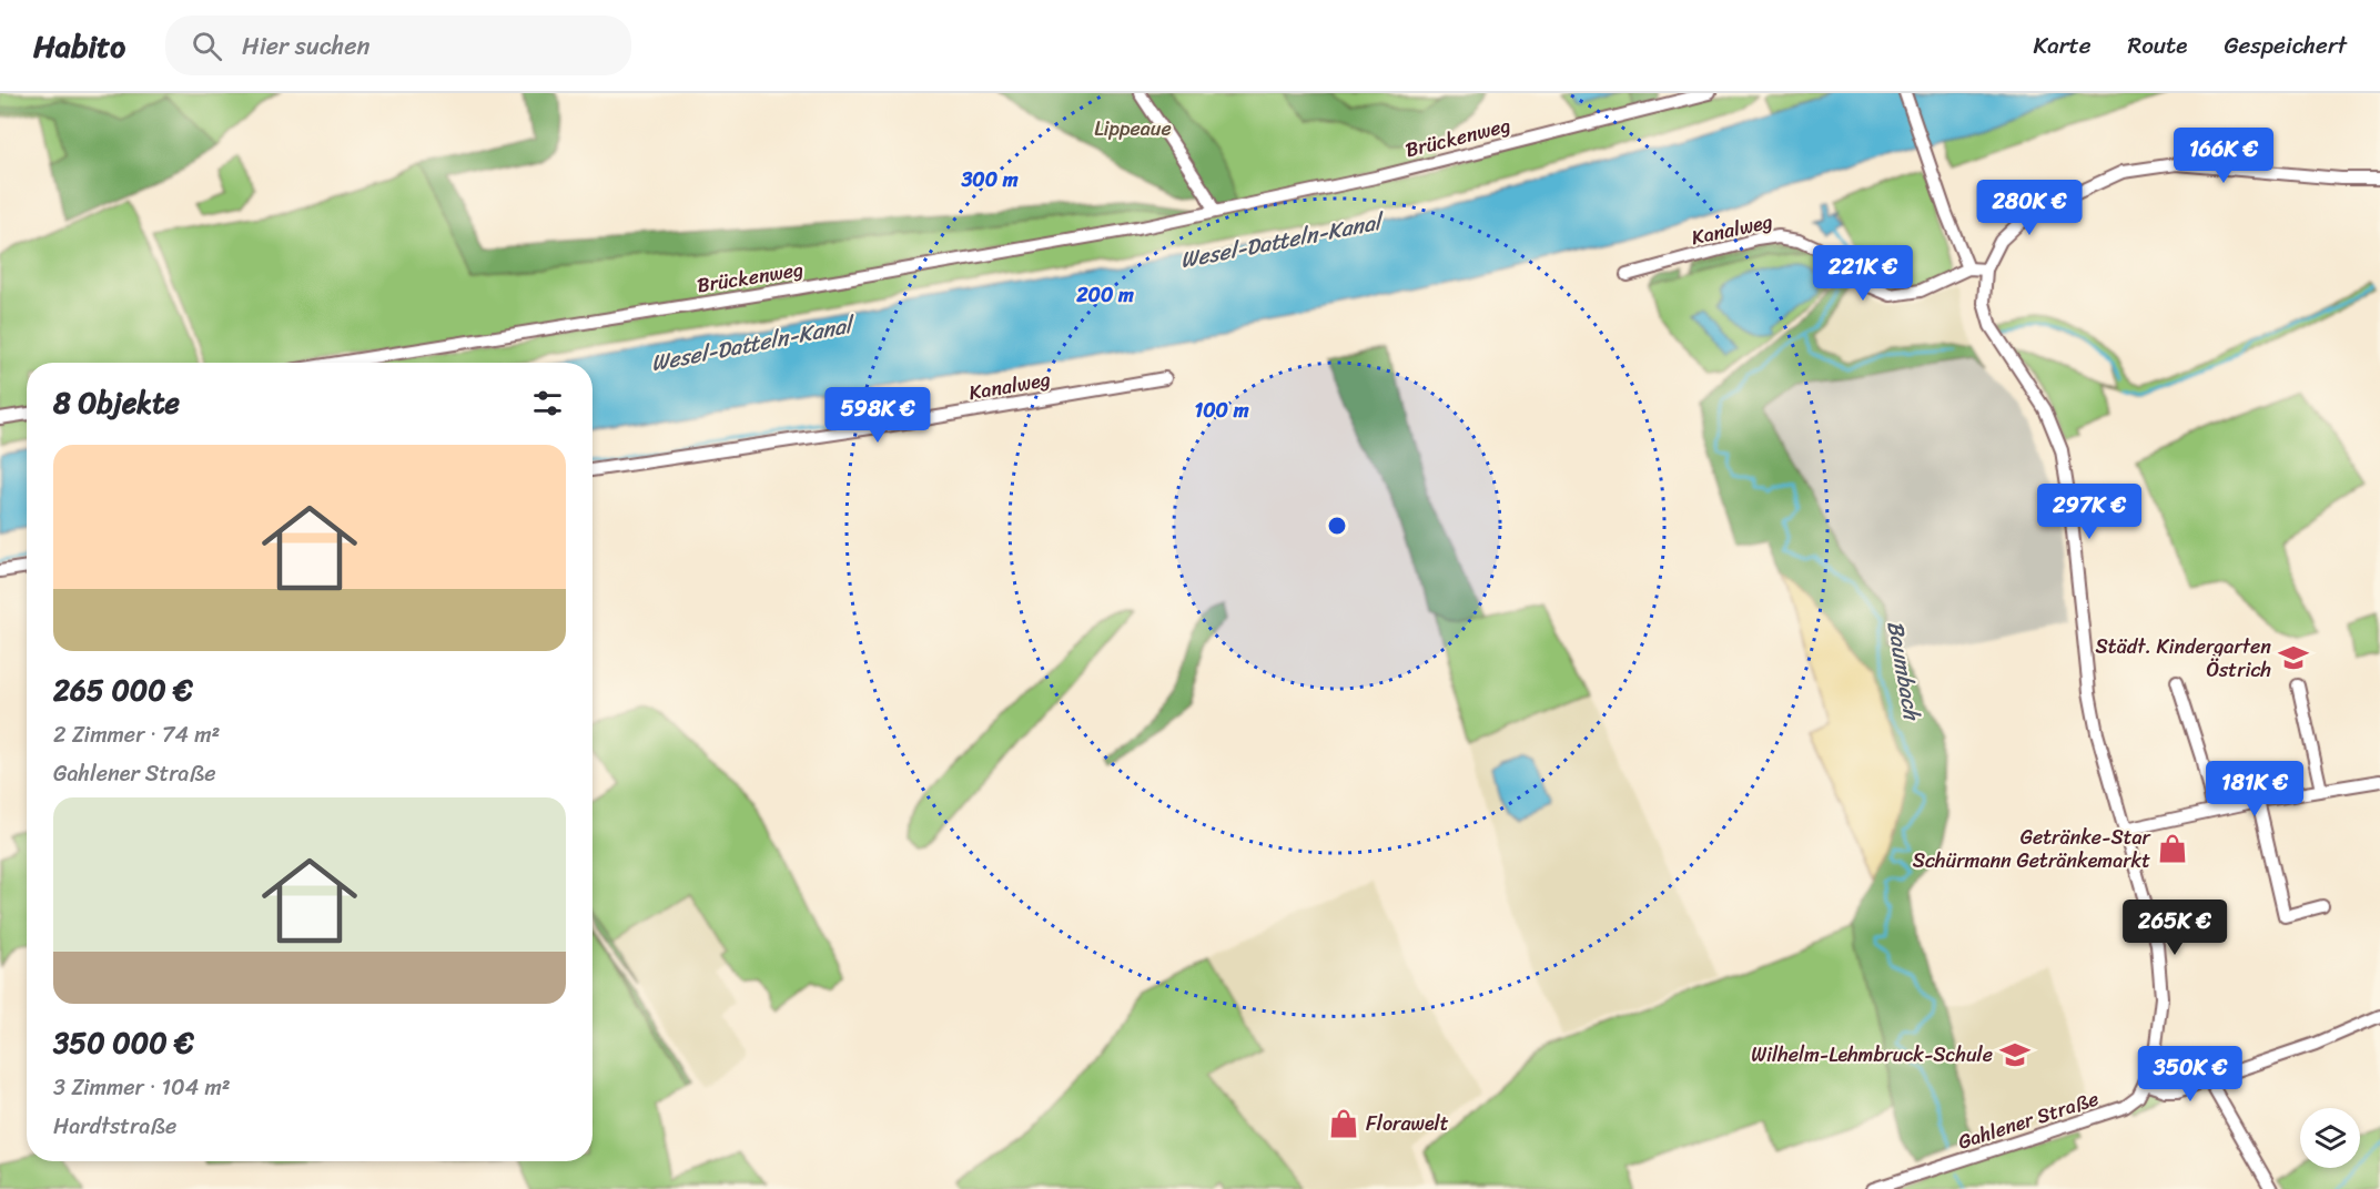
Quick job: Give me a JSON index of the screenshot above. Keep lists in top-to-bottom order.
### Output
{
  "streets": {
    "street": ["Brückenweg", "Kanalweg", "Gahlener Straße"]
  },
  "crossings": [
    ["Kanalweg", "Gahlener Straße"]
  ],
  "water": ["Wesel-Datteln-Kanal", "Baumbach"],
  "parks": ["Lippeaue"],
  "places": {
    "school or university": ["Städt. Kindergarten Östrich", "Wilhelm-Lehmbruck-Schule"],
    "shop": ["Getränke-Star Schürmann Getränkemarkt", "Florawelt"]
  },
  "page": {
    "header": "Habito",
    "search": "Hier suchen",
    "nav": ["Karte", "Route", "Gespeichert"],
    "price": [
      "166K €",
      "280K €",
      "221K €",
      "598K €",
      "297K €",
      "181K €",
      "265K €",
      "350K €"
    ],
    "heading": "8 Objekte",
    "list": [
      {
        "name": "265 000 €",
        "note": "2 Zimmer · 74 m² · Gahlener Straße"
      },
      {
        "name": "350 000 €",
        "note": "3 Zimmer · 104 m² · Hardtstraße"
      }
    ]
  },
  "rings": ["300 m", "200 m", "100 m"]
}
